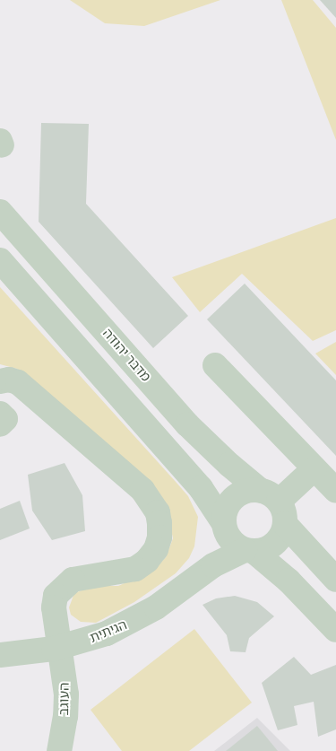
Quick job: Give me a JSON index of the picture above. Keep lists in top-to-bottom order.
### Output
{
  "streets": {
    "street": ["מדבר יהודה", "הגיתית", "העוגב"]
  },
  "crossings": [
    ["מדבר יהודה", "הגיתית"],
    ["הגיתית", "העוגב"]
  ]
}
